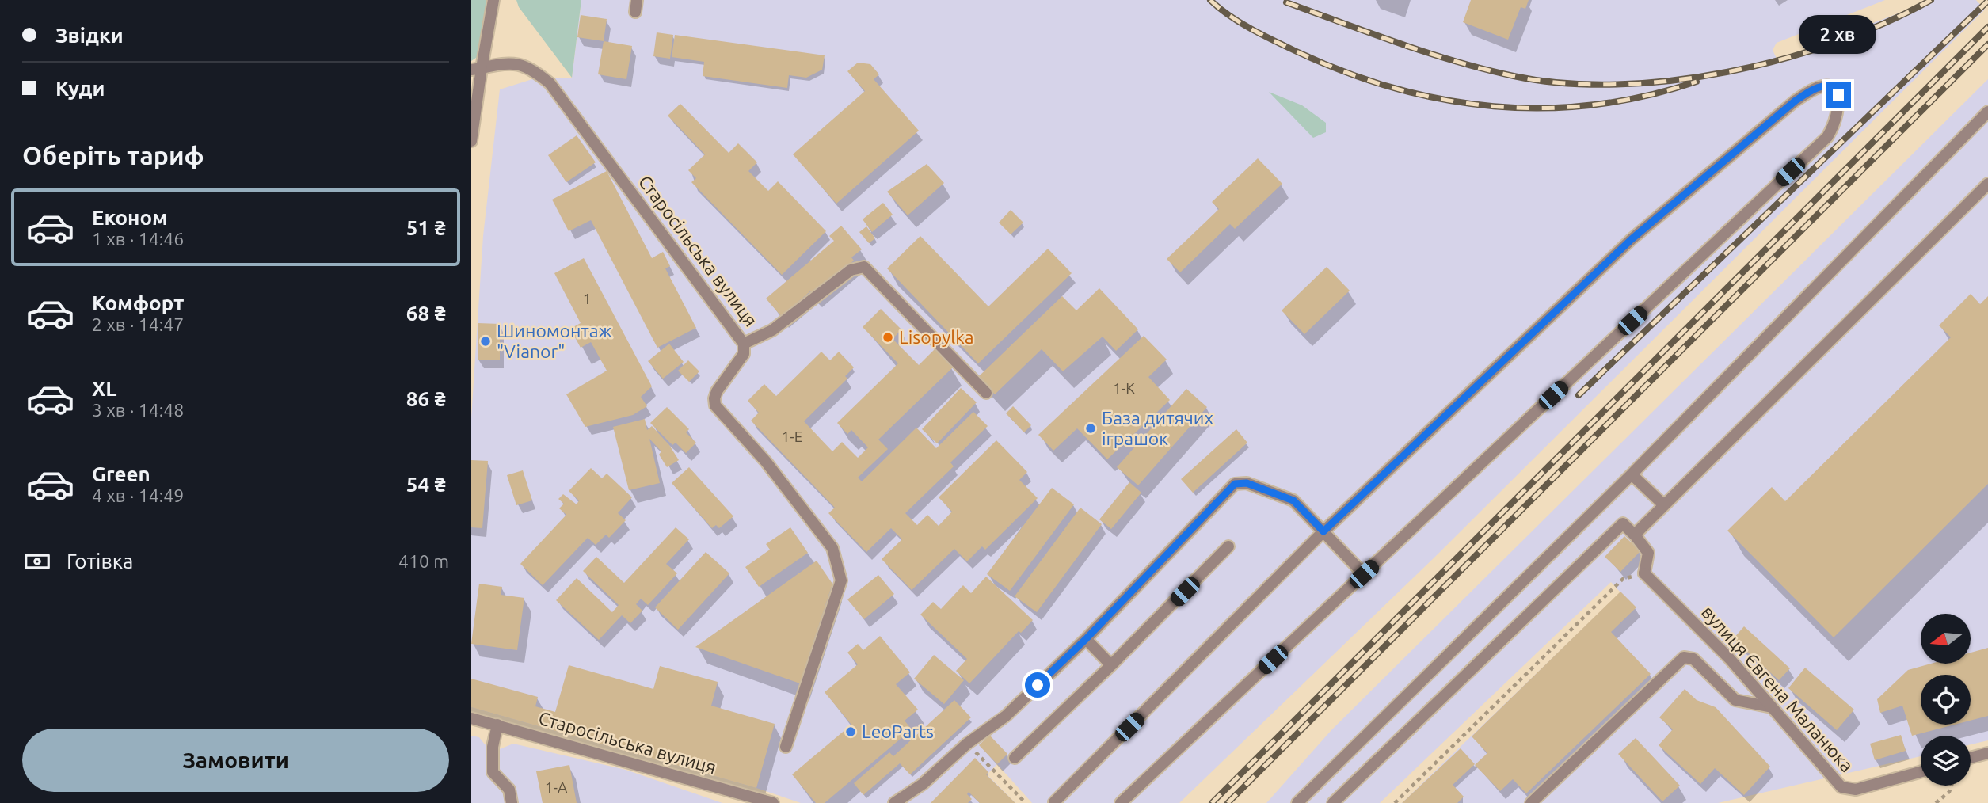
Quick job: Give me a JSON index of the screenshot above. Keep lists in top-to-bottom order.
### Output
{
  "streets": {
    "street": ["Старосільська вулиця", "вулиця Євгена Маланюка"]
  },
  "places": [
    "Lisopylka",
    "Шиномонтаж \"Vianor\"",
    "База дитячих іграшок",
    "LeoParts"
  ],
  "house_numbers": [
    "1",
    "1-К",
    "1-Е",
    "1-А"
  ],
  "north": "left",
  "page": {
    "banner": ["Звідки", "Куди"],
    "bubble": "2 хв",
    "heading": "Оберіть тариф",
    "list": [
      {
        "name": "Економ",
        "note": "1 хв · 14:46",
        "value": "51 ₴"
      },
      {
        "name": "Комфорт",
        "note": "2 хв · 14:47",
        "value": "68 ₴"
      },
      {
        "name": "XL",
        "note": "3 хв · 14:48",
        "value": "86 ₴"
      },
      {
        "name": "Green",
        "note": "4 хв · 14:49",
        "value": "54 ₴"
      }
    ],
    "pay": ["Готівка", "410 m"],
    "buttons": "Замовити"
  }
}
